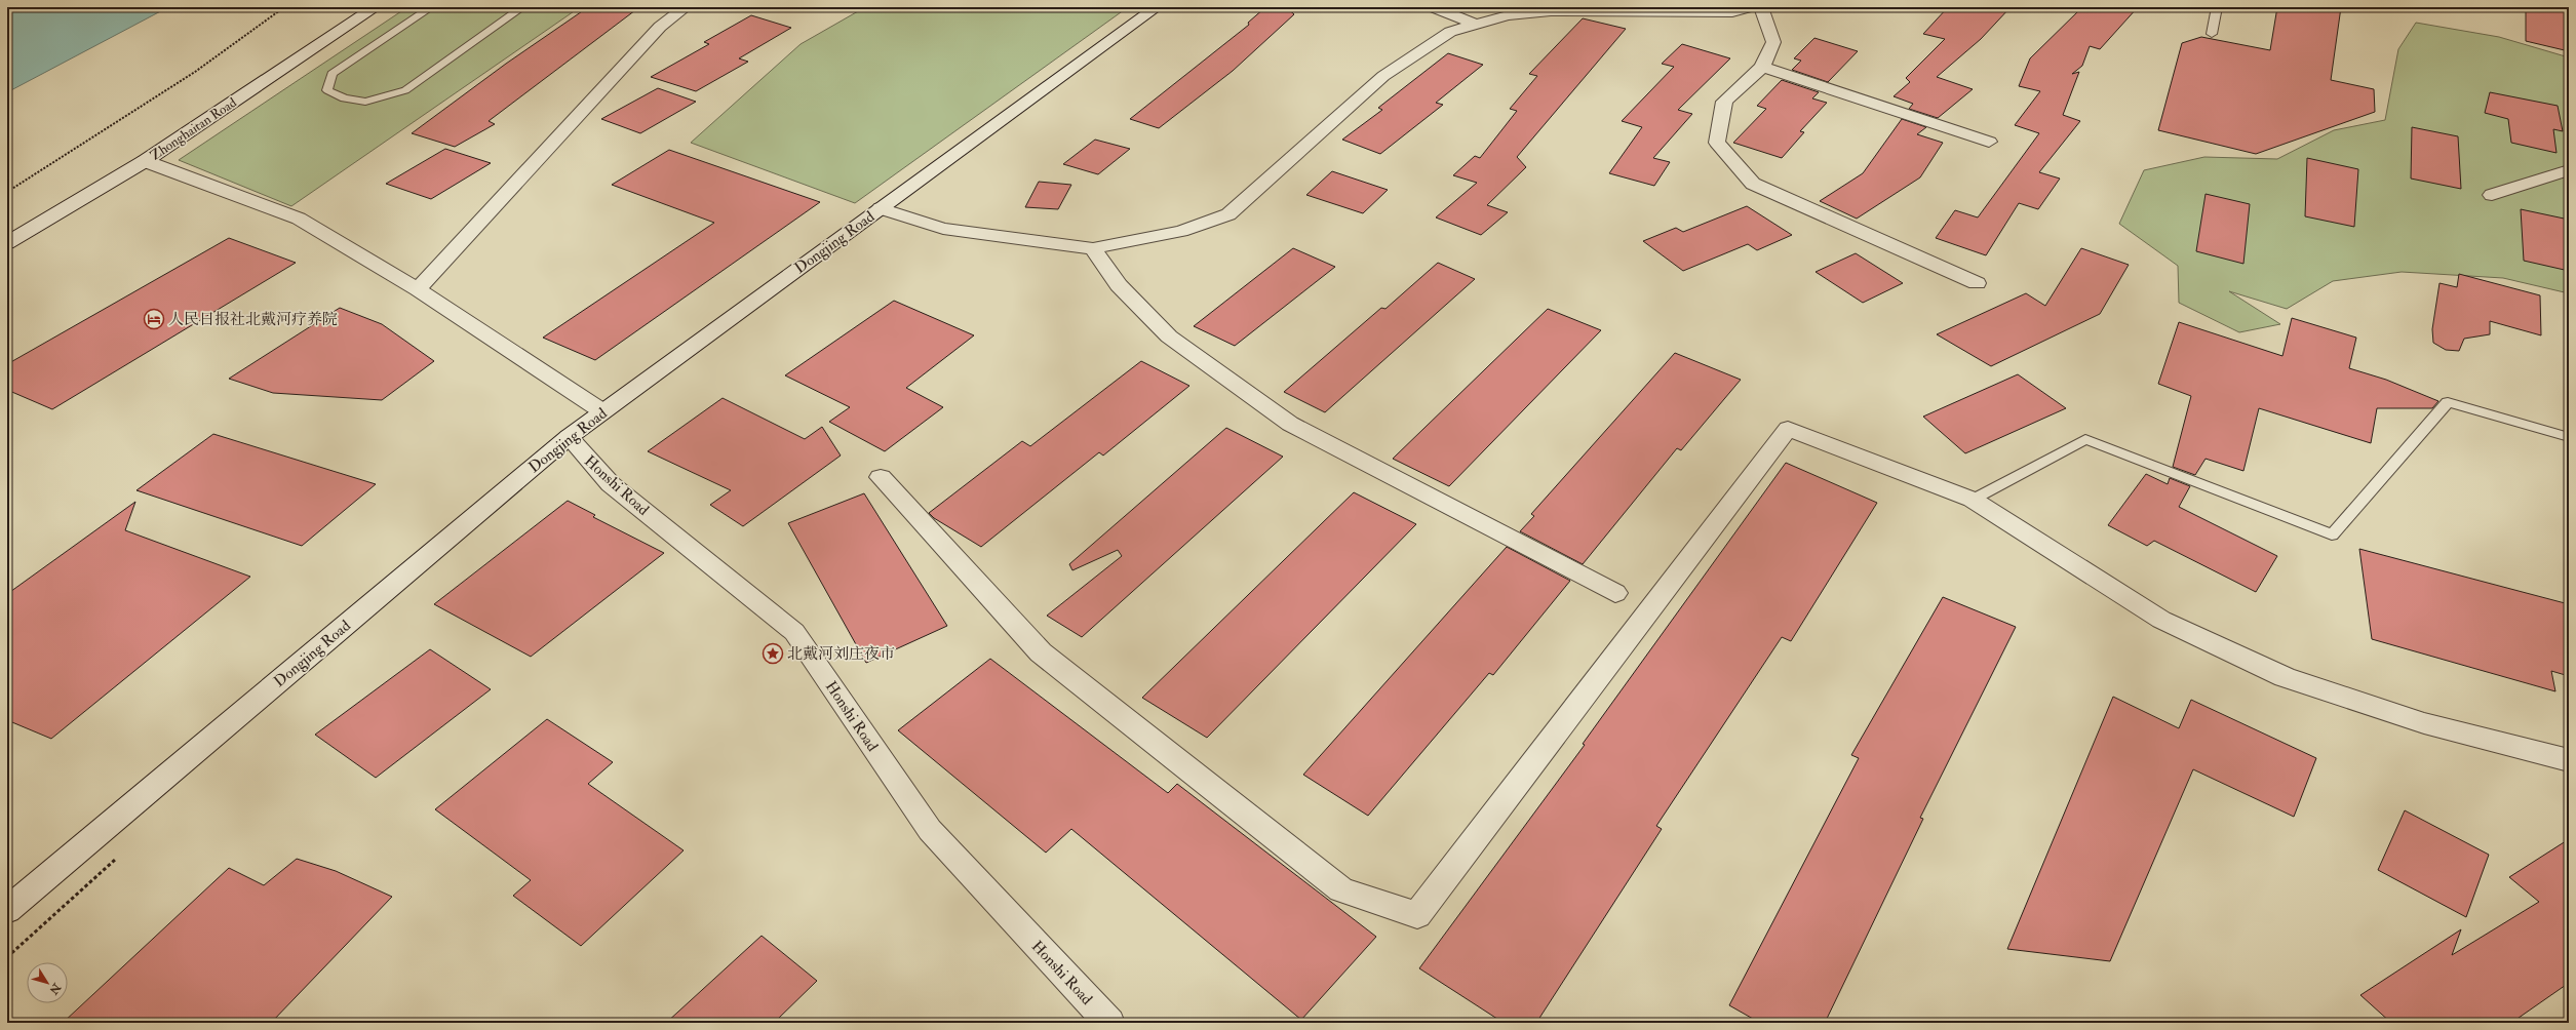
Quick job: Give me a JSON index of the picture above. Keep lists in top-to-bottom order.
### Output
{
  "streets": {
    "street": ["Zhonghaitan Road", "Dongjing Road", "Honshi Road"]
  },
  "crossings": [
    ["Dongjing Road", "Honshi Road"]
  ],
  "places": {
    "hotel": ["人民日报社北戴河疗养院"],
    "place": ["北戴河刘庄夜市"]
  },
  "north": "bottom right"
}
